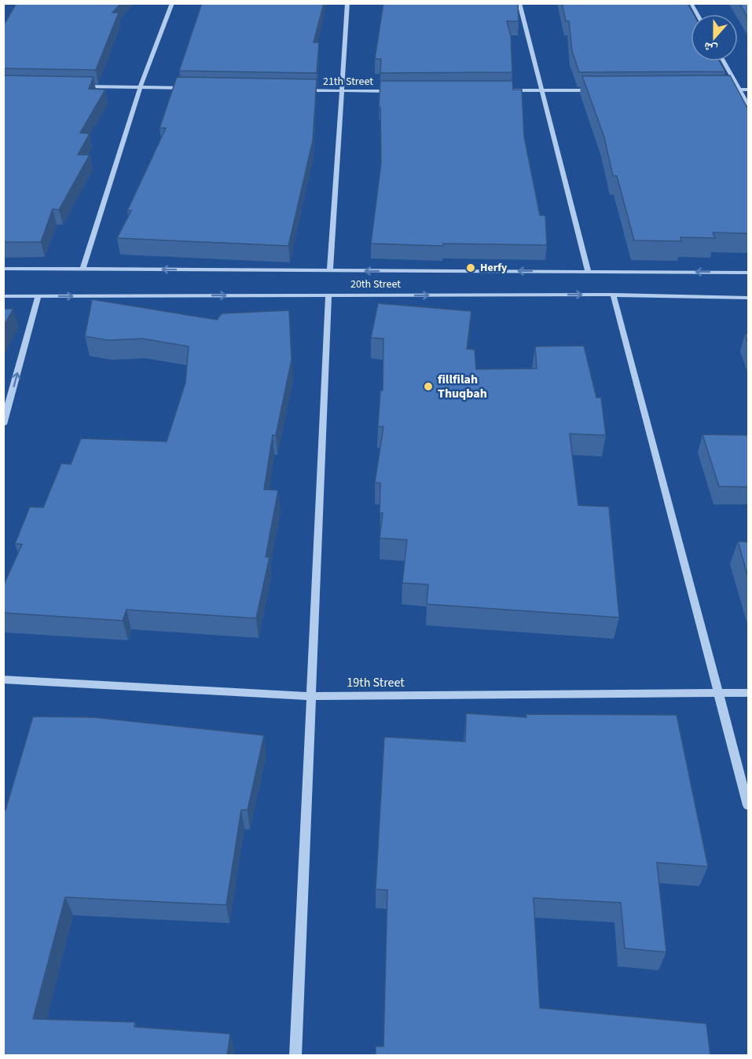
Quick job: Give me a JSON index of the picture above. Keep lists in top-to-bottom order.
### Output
{
  "streets": {
    "street": ["21th Street", "20th Street", "19th Street"]
  },
  "places": ["Herfy", "fillfilah Thuqbah"],
  "north": "bottom"
}
